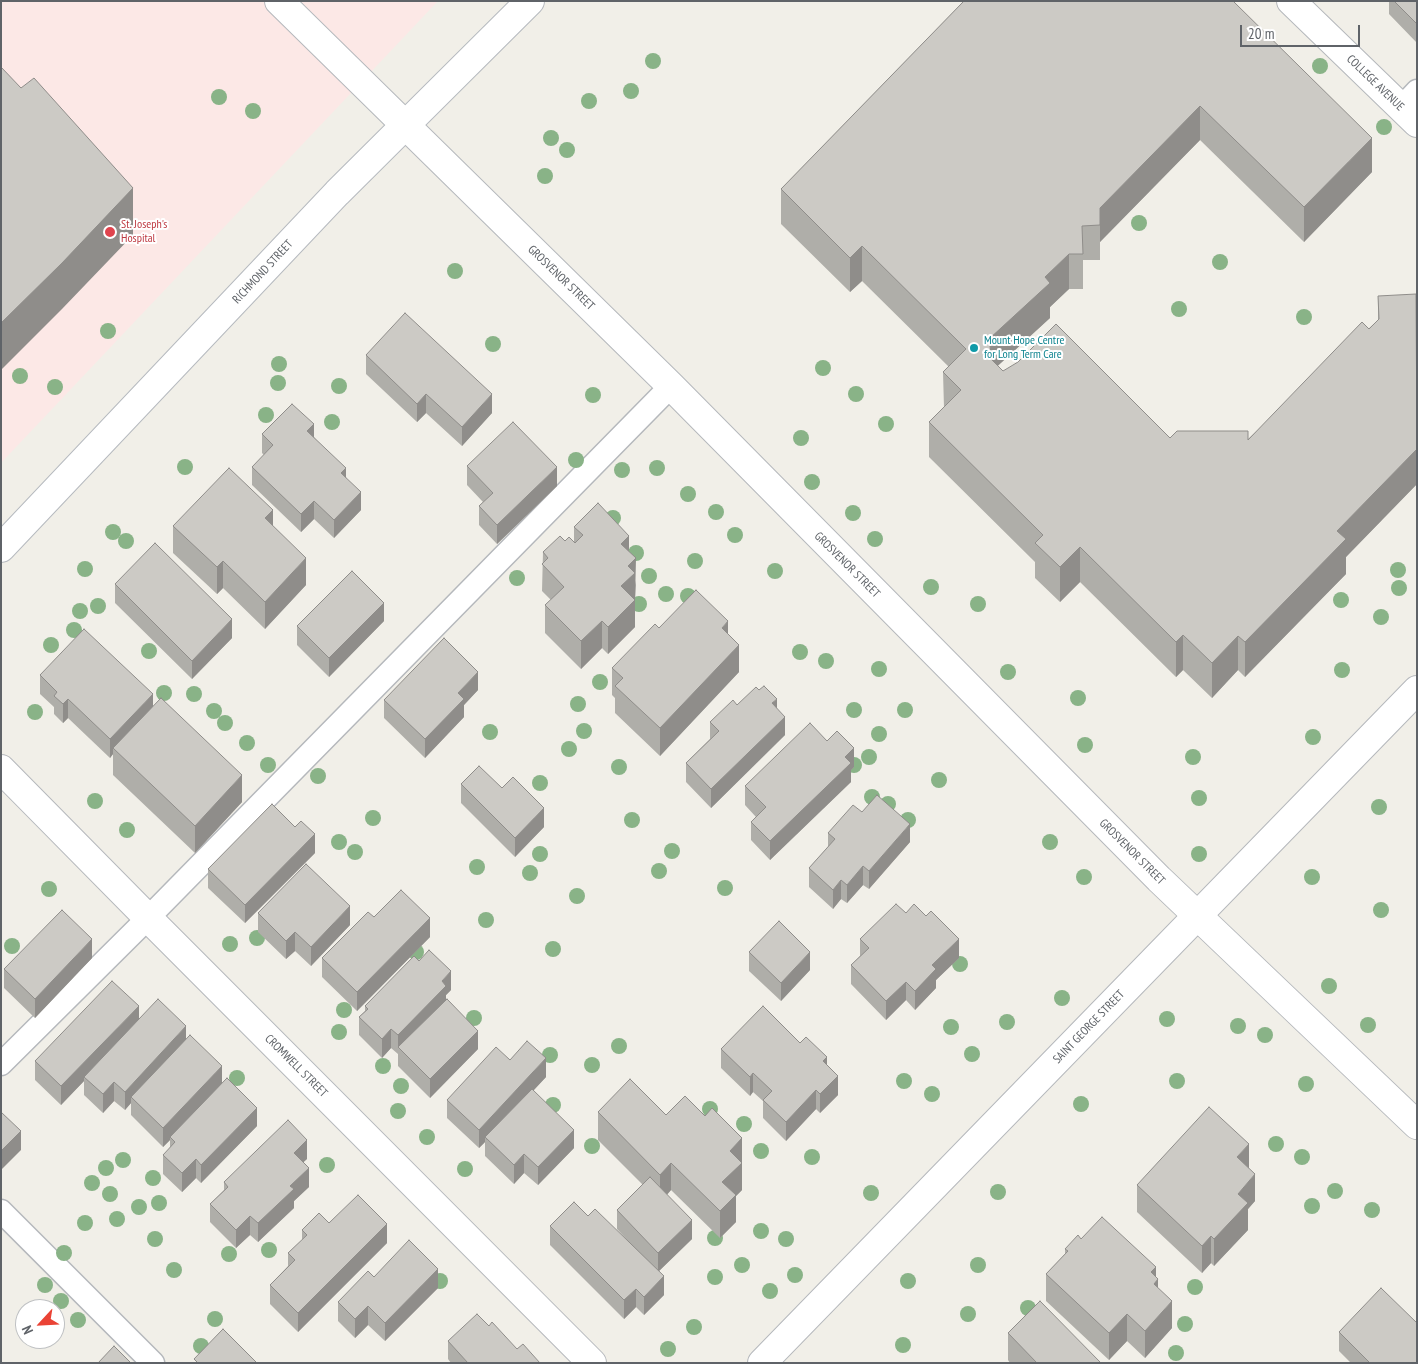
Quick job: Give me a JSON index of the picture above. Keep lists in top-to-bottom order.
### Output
{
  "streets": {
    "street": [
      "COLLEGE AVENUE",
      "RICHMOND STREET",
      "GROSVENOR STREET",
      "SAINT GEORGE STREET",
      "CROMWELL STREET"
    ]
  },
  "crossings": [
    ["RICHMOND STREET", "GROSVENOR STREET"],
    ["GROSVENOR STREET", "SAINT GEORGE STREET"]
  ],
  "places": ["St. Joseph's Hospital", "Mount Hope Centre for Long Term Care"],
  "scale_bar": "20 m",
  "north": "bottom left"
}
